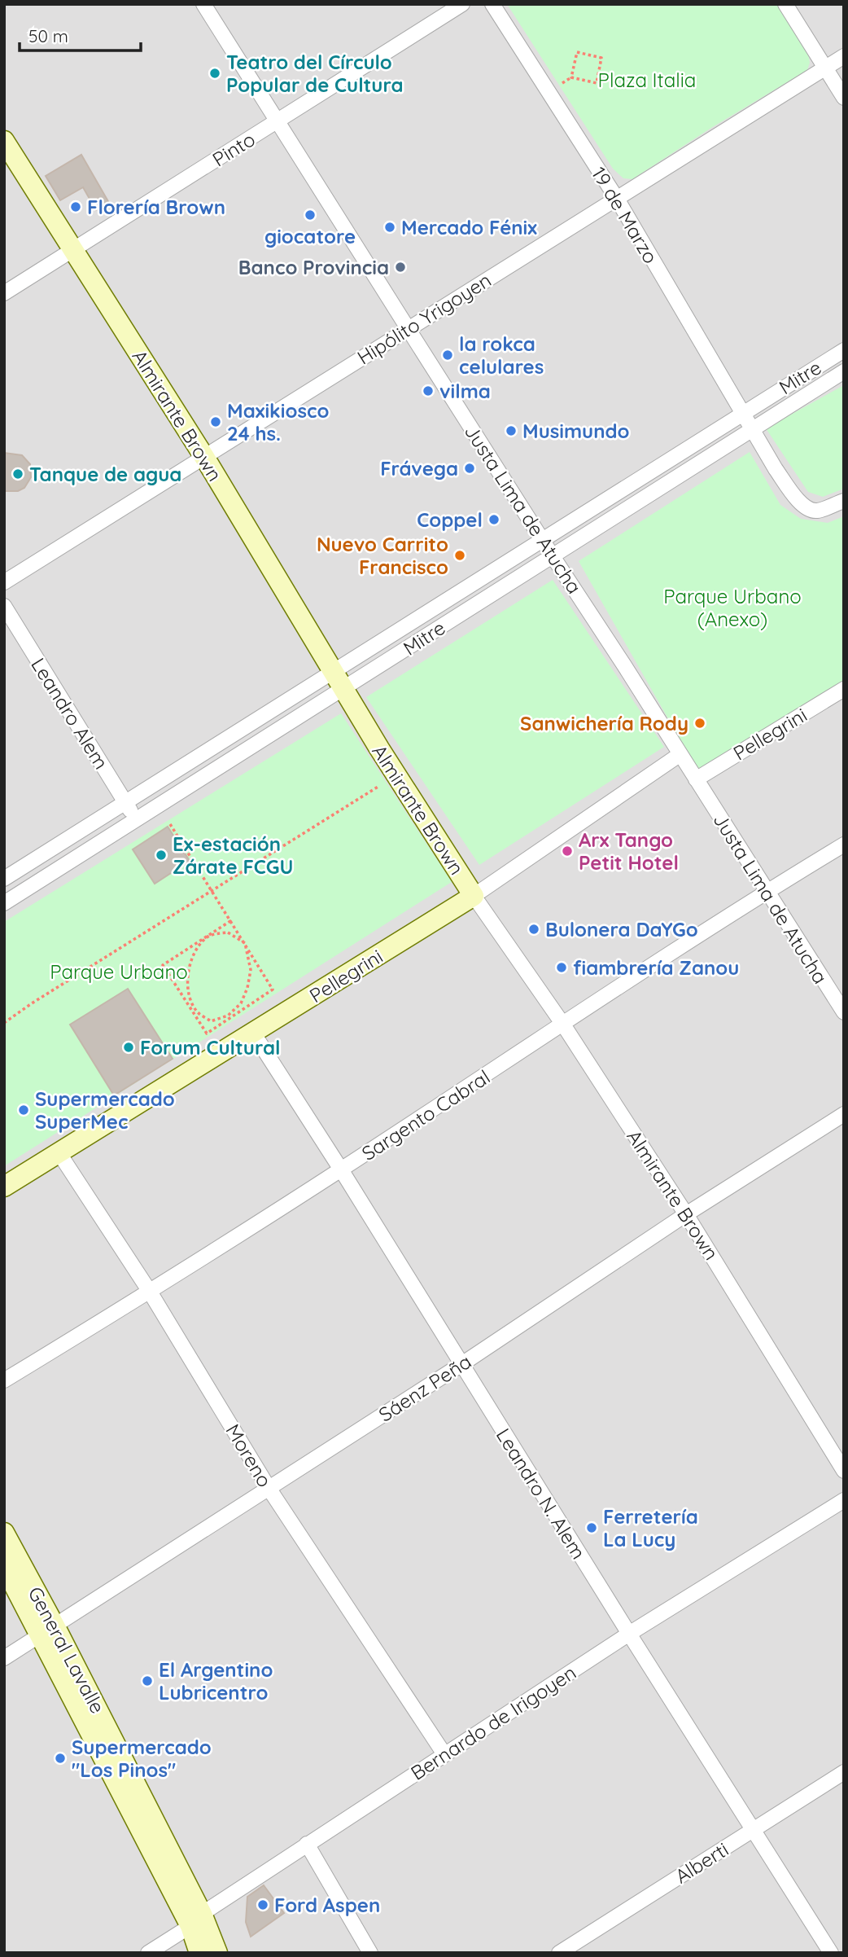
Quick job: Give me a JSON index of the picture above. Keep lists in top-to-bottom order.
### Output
{
  "streets": {
    "street": [
      "Pinto",
      "19 de Marzo",
      "Hipólito Yrigoyen",
      "Mitre",
      "Almirante Brown",
      "Justa Lima de Atucha",
      "Leandro Alem",
      "Pellegrini",
      "Sargento Cabral",
      "Sáenz Peña",
      "Moreno",
      "Leandro N. Alem",
      "General Lavalle",
      "Bernardo de Irigoyen",
      "Alberti"
    ]
  },
  "crossings": [
    ["Pinto", "Almirante Brown"],
    ["Pinto", "Justa Lima de Atucha"],
    ["19 de Marzo", "Hipólito Yrigoyen"],
    ["19 de Marzo", "Mitre"],
    ["Hipólito Yrigoyen", "Almirante Brown"],
    ["Hipólito Yrigoyen", "Justa Lima de Atucha"],
    ["Mitre", "Almirante Brown"],
    ["Mitre", "Justa Lima de Atucha"],
    ["Mitre", "Leandro Alem"],
    ["Almirante Brown", "Pellegrini"],
    ["Almirante Brown", "Sargento Cabral"],
    ["Almirante Brown", "Sáenz Peña"],
    ["Justa Lima de Atucha", "Pellegrini"],
    ["Justa Lima de Atucha", "Sargento Cabral"],
    ["Pellegrini", "Moreno"],
    ["Pellegrini", "Leandro N. Alem"],
    ["Sargento Cabral", "Moreno"],
    ["Sargento Cabral", "Leandro N. Alem"],
    ["Sáenz Peña", "Moreno"],
    ["Sáenz Peña", "Leandro N. Alem"],
    ["Sáenz Peña", "General Lavalle"],
    ["Moreno", "Bernardo de Irigoyen"],
    ["Leandro N. Alem", "Bernardo de Irigoyen"],
    ["Leandro N. Alem", "Alberti"],
    ["General Lavalle", "Bernardo de Irigoyen"]
  ],
  "parks": ["Plaza Italia", "Parque Urbano (Anexo)", "Parque Urbano"],
  "places": [
    "Teatro del Círculo Popular de Cultura",
    "Florería Brown",
    "giocatore",
    "Mercado Fénix",
    "Banco Provincia",
    "la rokca celulares",
    "vilma",
    "Maxikiosco 24 hs.",
    "Musimundo",
    "Frávega",
    "Tanque de agua",
    "Coppel",
    "Nuevo Carrito Francisco",
    "Sanwichería Rody",
    "Arx Tango Petit Hotel",
    "Ex-estación Zárate FCGU",
    "Bulonera DaYGo",
    "fiambrería Zanou",
    "Forum Cultural",
    "Supermercado SuperMec",
    "Ferretería La Lucy",
    "El Argentino Lubricentro",
    "Supermercado \"Los Pinos\"",
    "Ford Aspen"
  ],
  "scale_bar": "50 m"
}
